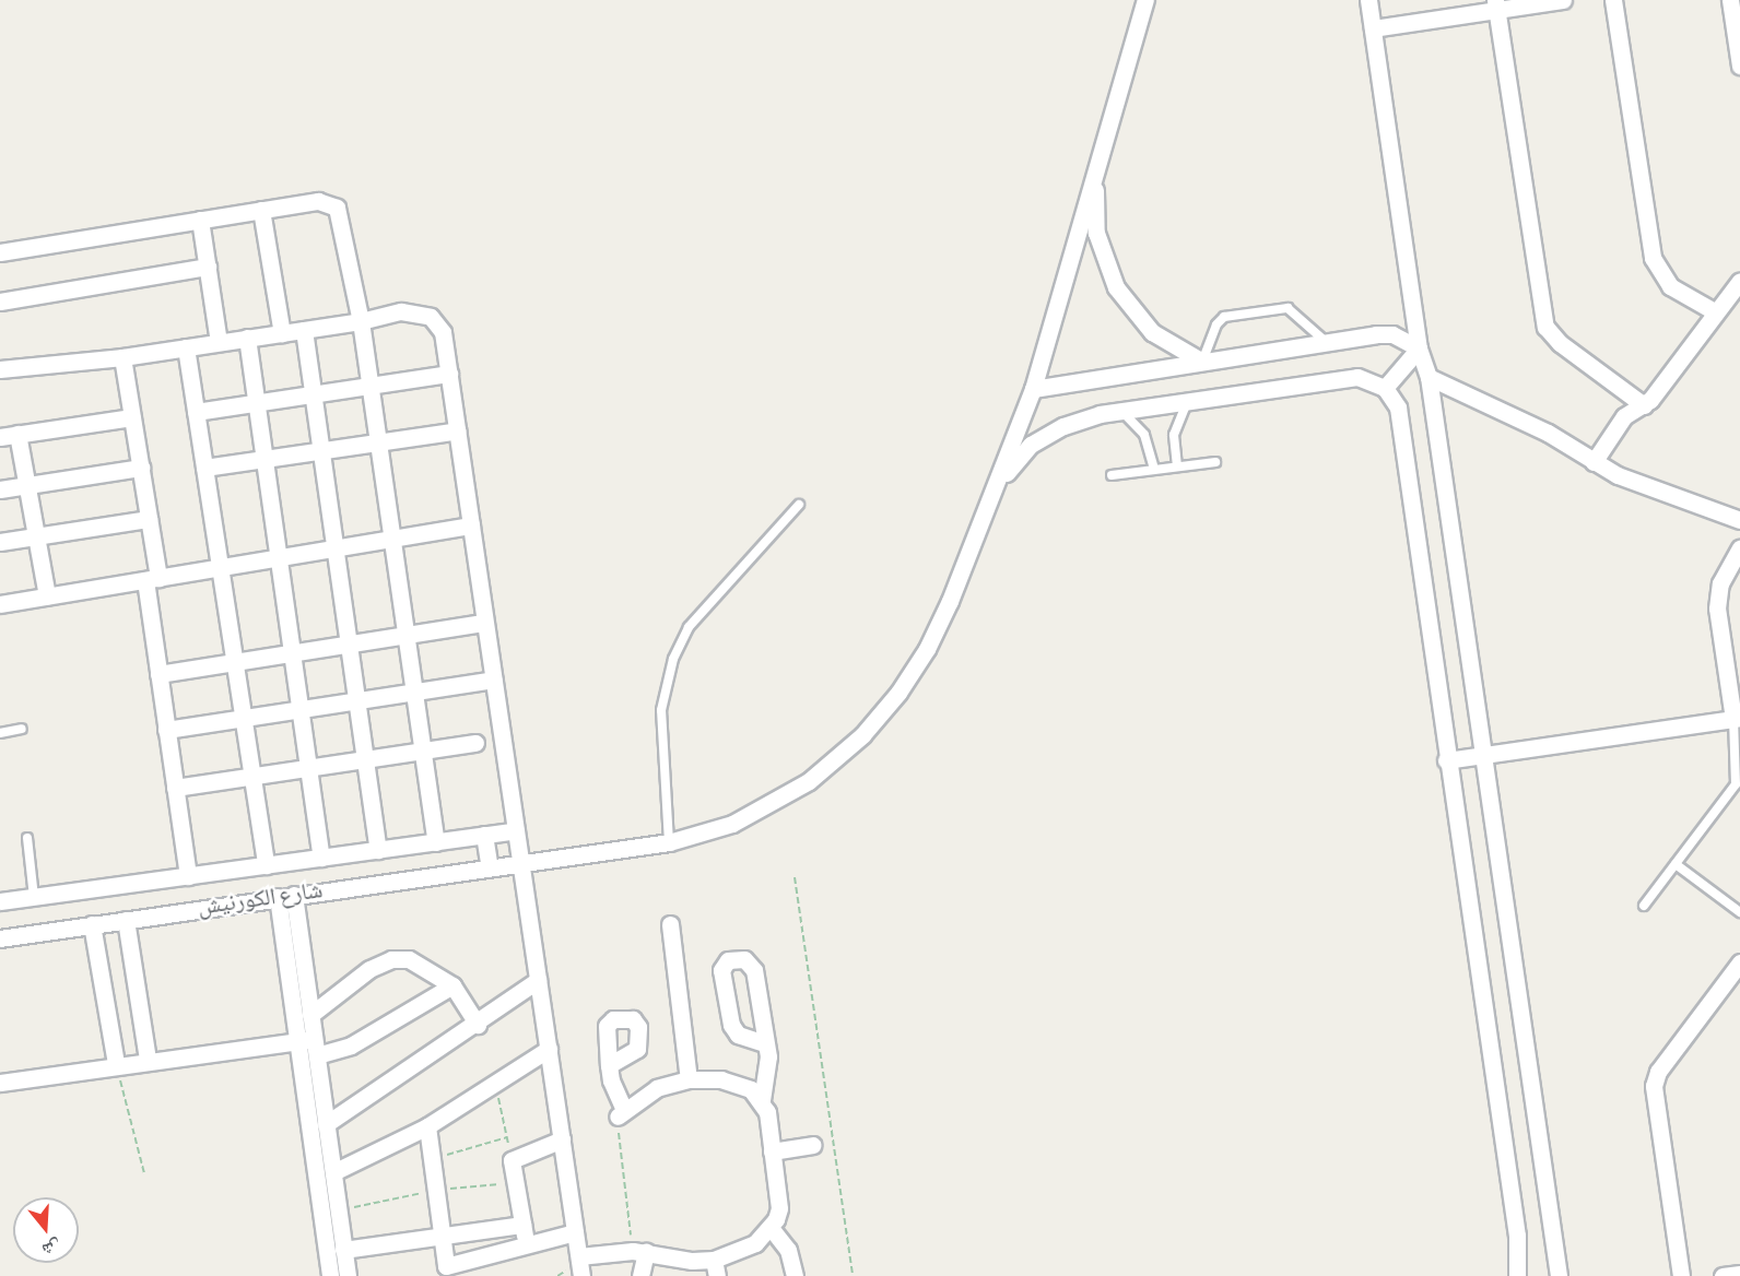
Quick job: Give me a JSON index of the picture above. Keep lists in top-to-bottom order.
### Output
{
  "streets": {
    "street": ["شارع الكورنيش"]
  },
  "north": "bottom"
}
